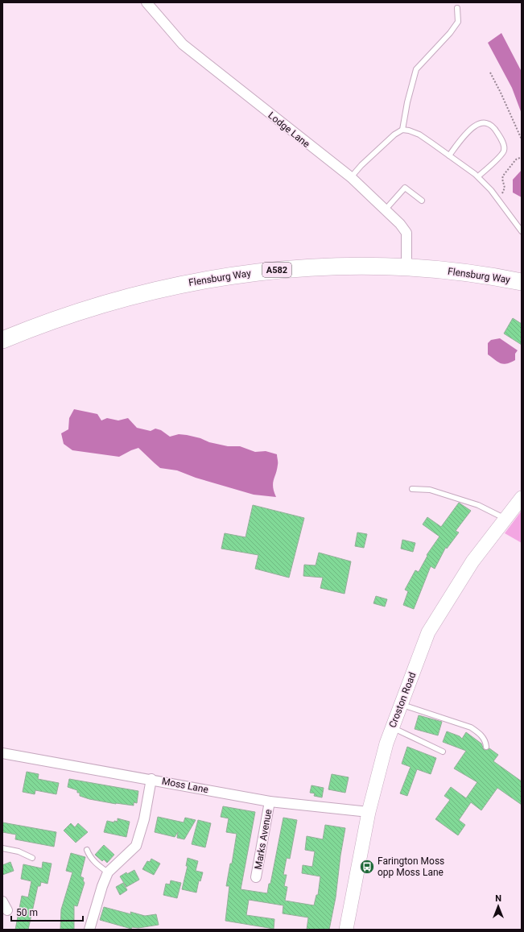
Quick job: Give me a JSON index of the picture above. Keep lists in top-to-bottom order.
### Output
{
  "streets": {
    "highway": ["A582", "Flensburg Way"],
    "street": [
      "Lodge Lane",
      "Croston Road",
      "Moss Lane",
      "Marks Avenue"
    ]
  },
  "crossings": [
    ["Lodge Lane", "Flensburg Way"],
    ["Croston Road", "Moss Lane"],
    ["Moss Lane", "Marks Avenue"]
  ],
  "places": {
    "bus stop": ["Farington Moss opp Moss Lane"]
  },
  "scale_bar": "50 m",
  "north": "top"
}
